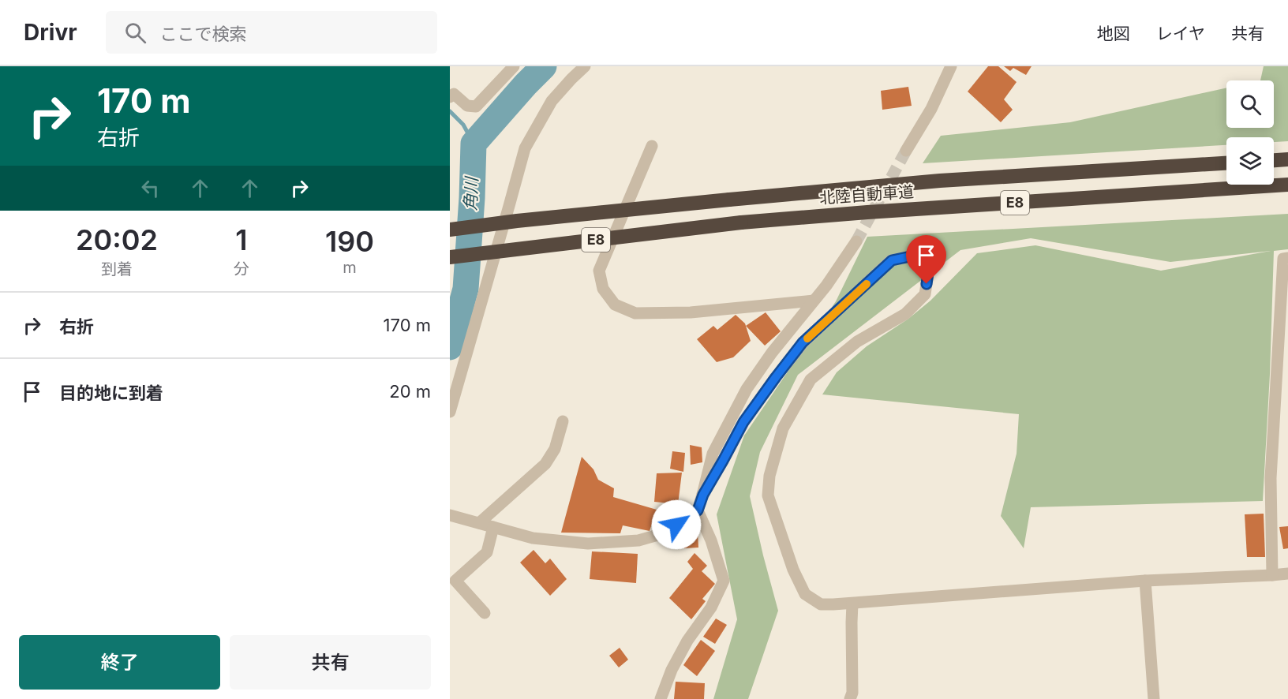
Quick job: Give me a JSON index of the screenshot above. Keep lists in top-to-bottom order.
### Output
{
  "streets": {
    "highway": ["北陸自動車道", "E8"]
  },
  "water": ["角川"],
  "page": {
    "header": "Drivr",
    "search": "ここで検索",
    "nav": ["地図", "レイヤ", "共有"],
    "turn": ["170 m", "右折"],
    "eta": [
      "20:02",
      "到着",
      "1",
      "分",
      "190",
      "m"
    ],
    "list": [
      {
        "name": "右折",
        "value": "170 m"
      },
      {
        "name": "目的地に到着",
        "value": "20 m"
      }
    ],
    "buttons": ["終了", "共有"]
  }
}
